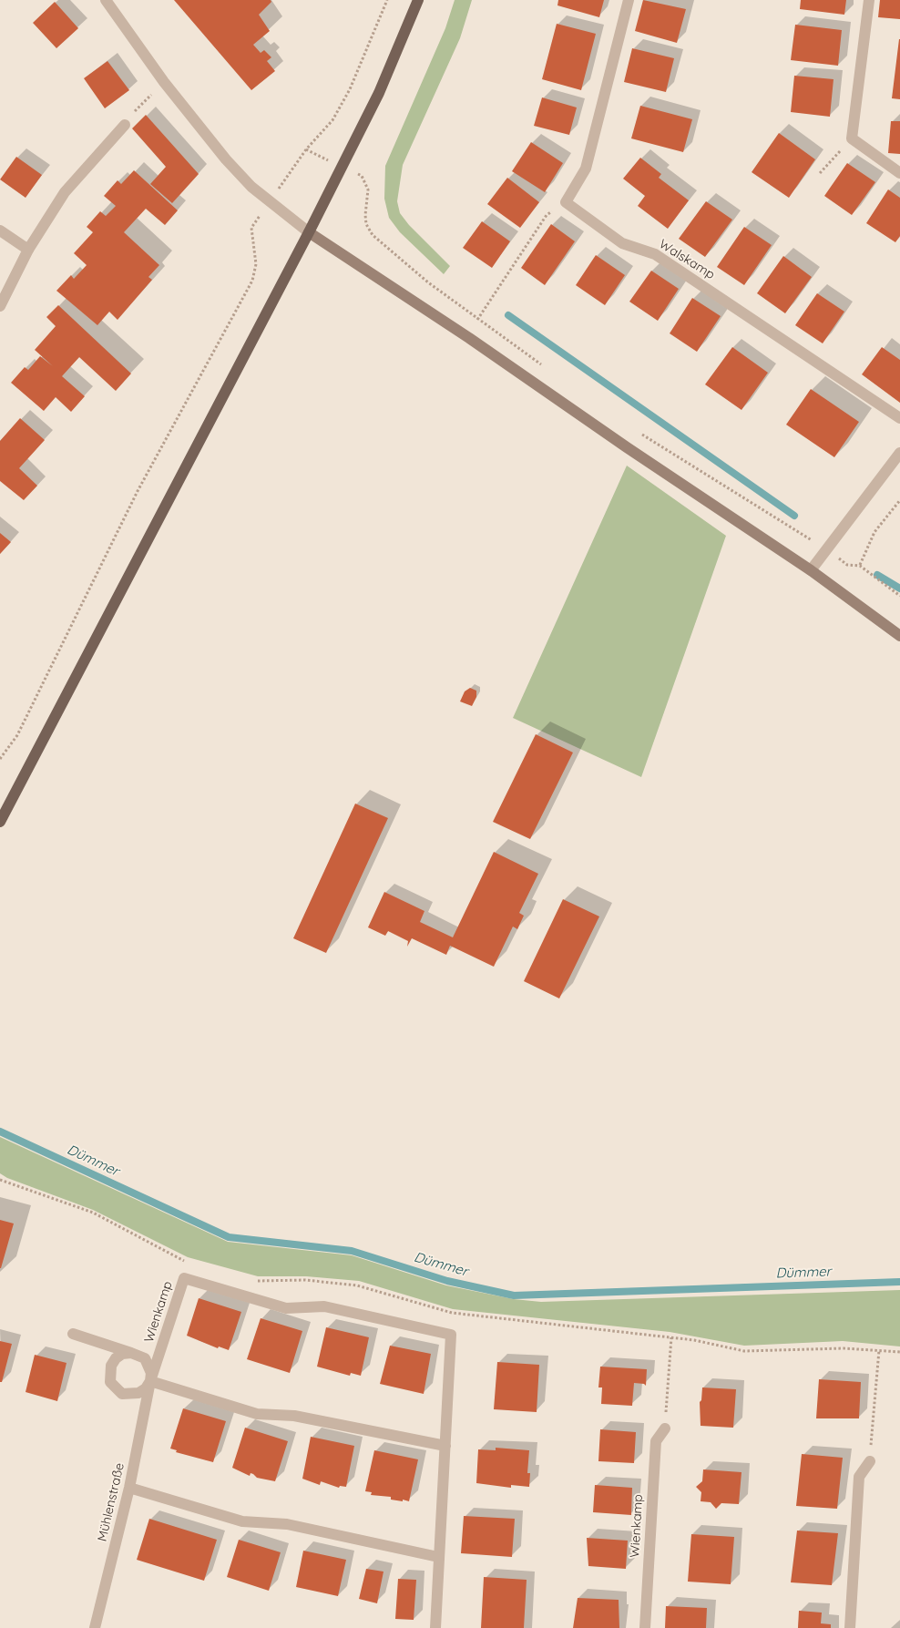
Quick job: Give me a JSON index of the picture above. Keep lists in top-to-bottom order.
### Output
{
  "streets": {
    "street": ["Walskamp", "Wienkamp", "Mühlenstraße"]
  },
  "crossings": [
    ["Wienkamp", "Mühlenstraße"]
  ],
  "water": ["Dümmer"]
}
